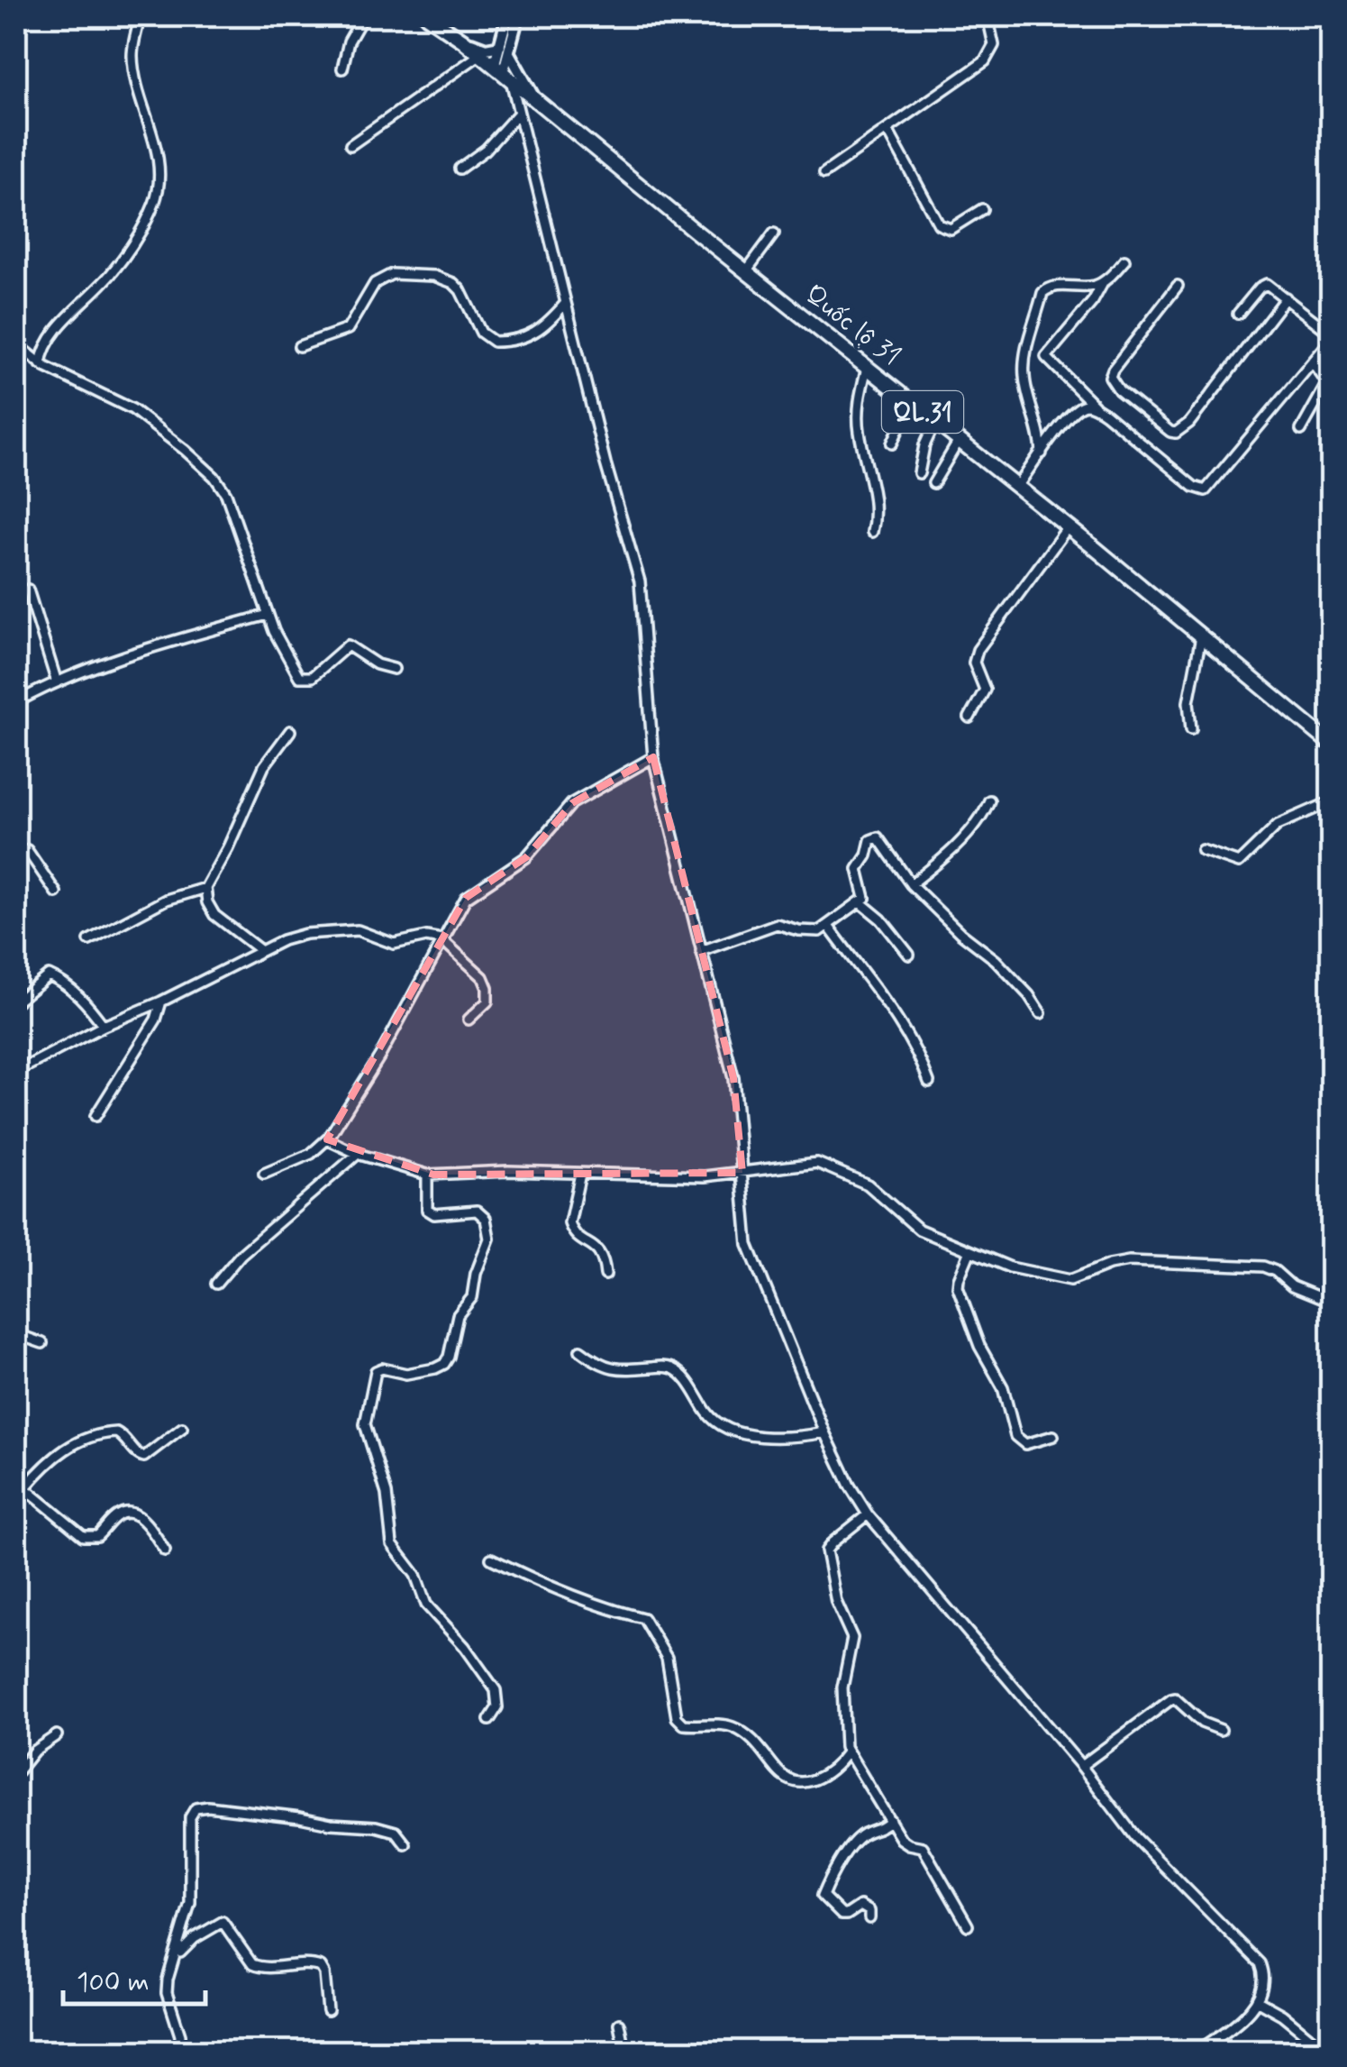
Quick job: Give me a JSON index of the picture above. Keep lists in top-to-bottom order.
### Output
{
  "streets": {
    "highway": ["Quốc lộ 31", "QL.31"]
  },
  "crossings": [
    ["Quốc lộ 31", "QL.31"]
  ],
  "scale_bar": "100 m"
}
